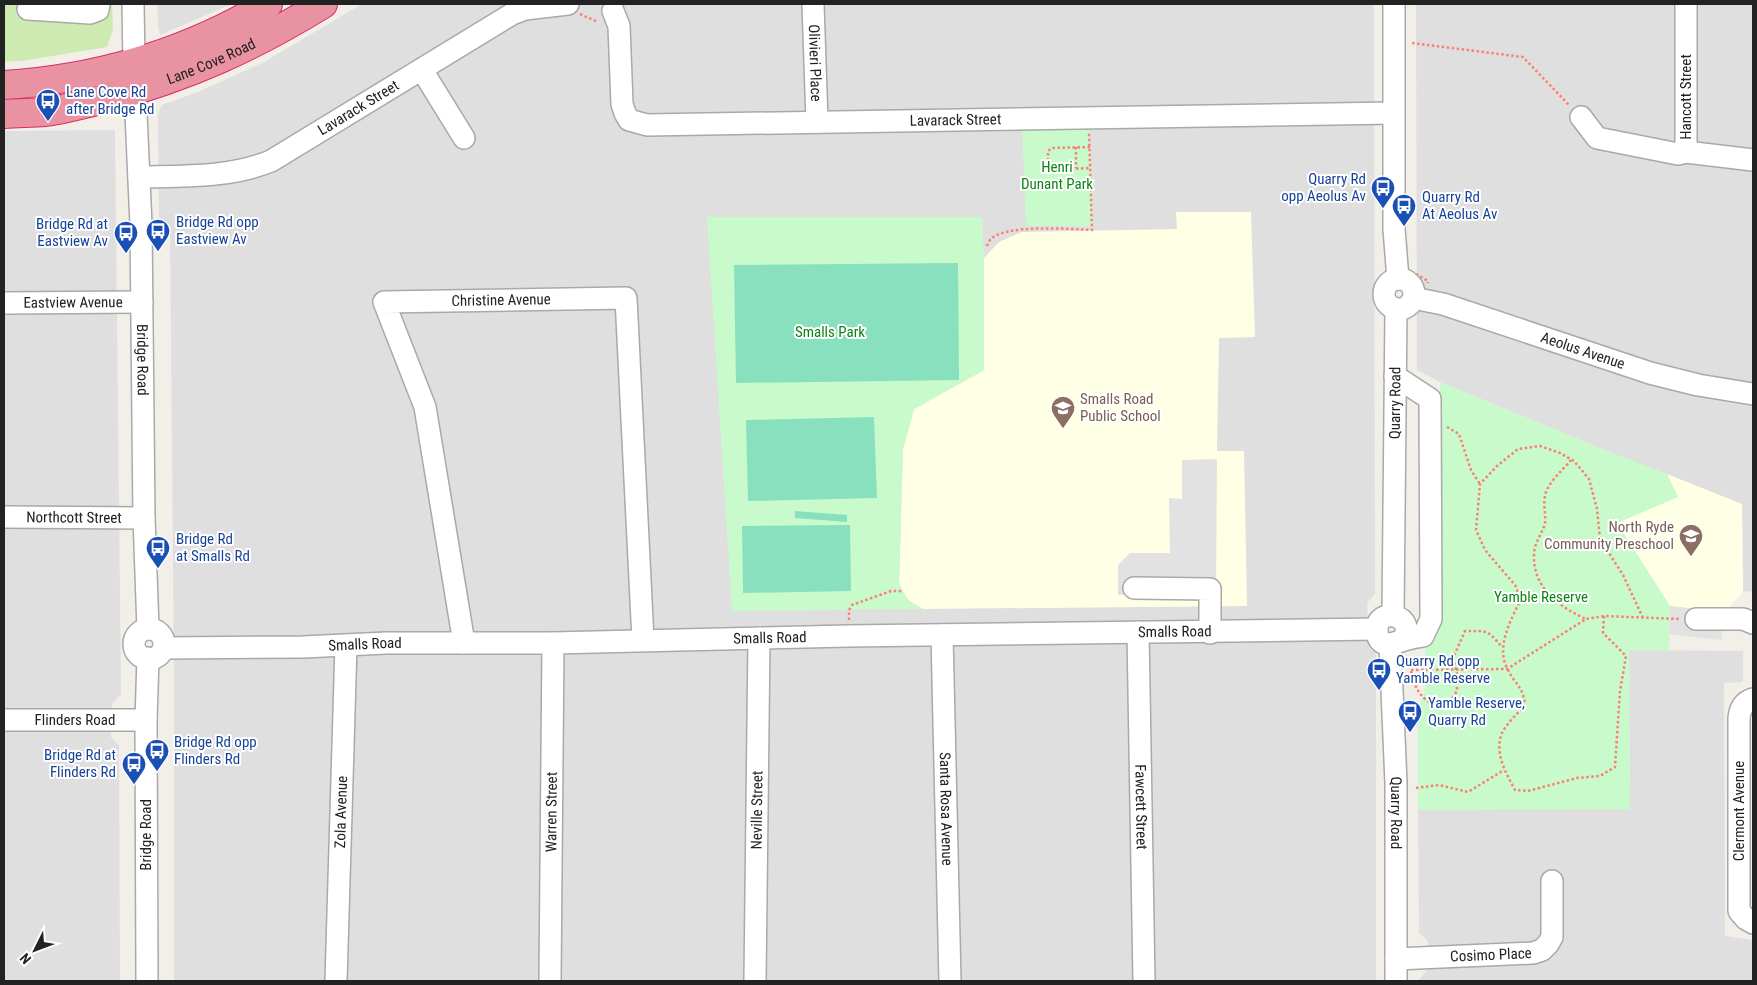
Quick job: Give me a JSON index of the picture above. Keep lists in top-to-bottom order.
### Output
{
  "streets": {
    "highway": ["Lane Cove Road"],
    "street": [
      "Olivieri Place",
      "Hancott Street",
      "Lavarack Street",
      "Christine Avenue",
      "Eastview Avenue",
      "Aeolus Avenue",
      "Bridge Road",
      "Quarry Road",
      "Northcott Street",
      "Smalls Road",
      "Flinders Road",
      "Fawcett Street",
      "Santa Rosa Avenue",
      "Neville Street",
      "Clermont Avenue",
      "Warren Street",
      "Zola Avenue",
      "Cosimo Place"
    ]
  },
  "crossings": [
    ["Lane Cove Road", "Bridge Road"],
    ["Olivieri Place", "Lavarack Street"],
    ["Lavarack Street", "Bridge Road"],
    ["Christine Avenue", "Smalls Road"],
    ["Eastview Avenue", "Bridge Road"],
    ["Aeolus Avenue", "Quarry Road"],
    ["Bridge Road", "Northcott Street"],
    ["Bridge Road", "Smalls Road"],
    ["Bridge Road", "Flinders Road"],
    ["Quarry Road", "Smalls Road"],
    ["Quarry Road", "Cosimo Place"],
    ["Smalls Road", "Fawcett Street"],
    ["Smalls Road", "Santa Rosa Avenue"],
    ["Smalls Road", "Neville Street"],
    ["Smalls Road", "Warren Street"],
    ["Smalls Road", "Zola Avenue"]
  ],
  "parks": ["Henri Dunant Park", "Smalls Park", "Yamble Reserve"],
  "places": {
    "bus stop": [
      "Lane Cove Rd after Bridge Rd",
      "Quarry Rd opp Aeolus Av",
      "Quarry Rd At Aeolus Av",
      "Bridge Rd opp Eastview Av",
      "Bridge Rd at Eastview Av",
      "Bridge Rd at Smalls Rd",
      "Quarry Rd opp Yamble Reserve",
      "Yamble Reserve, Quarry Rd",
      "Bridge Rd opp Flinders Rd",
      "Bridge Rd at Flinders Rd"
    ],
    "school or university": ["Smalls Road Public School", "North Ryde Community Preschool"]
  },
  "north": "bottom left"
}
